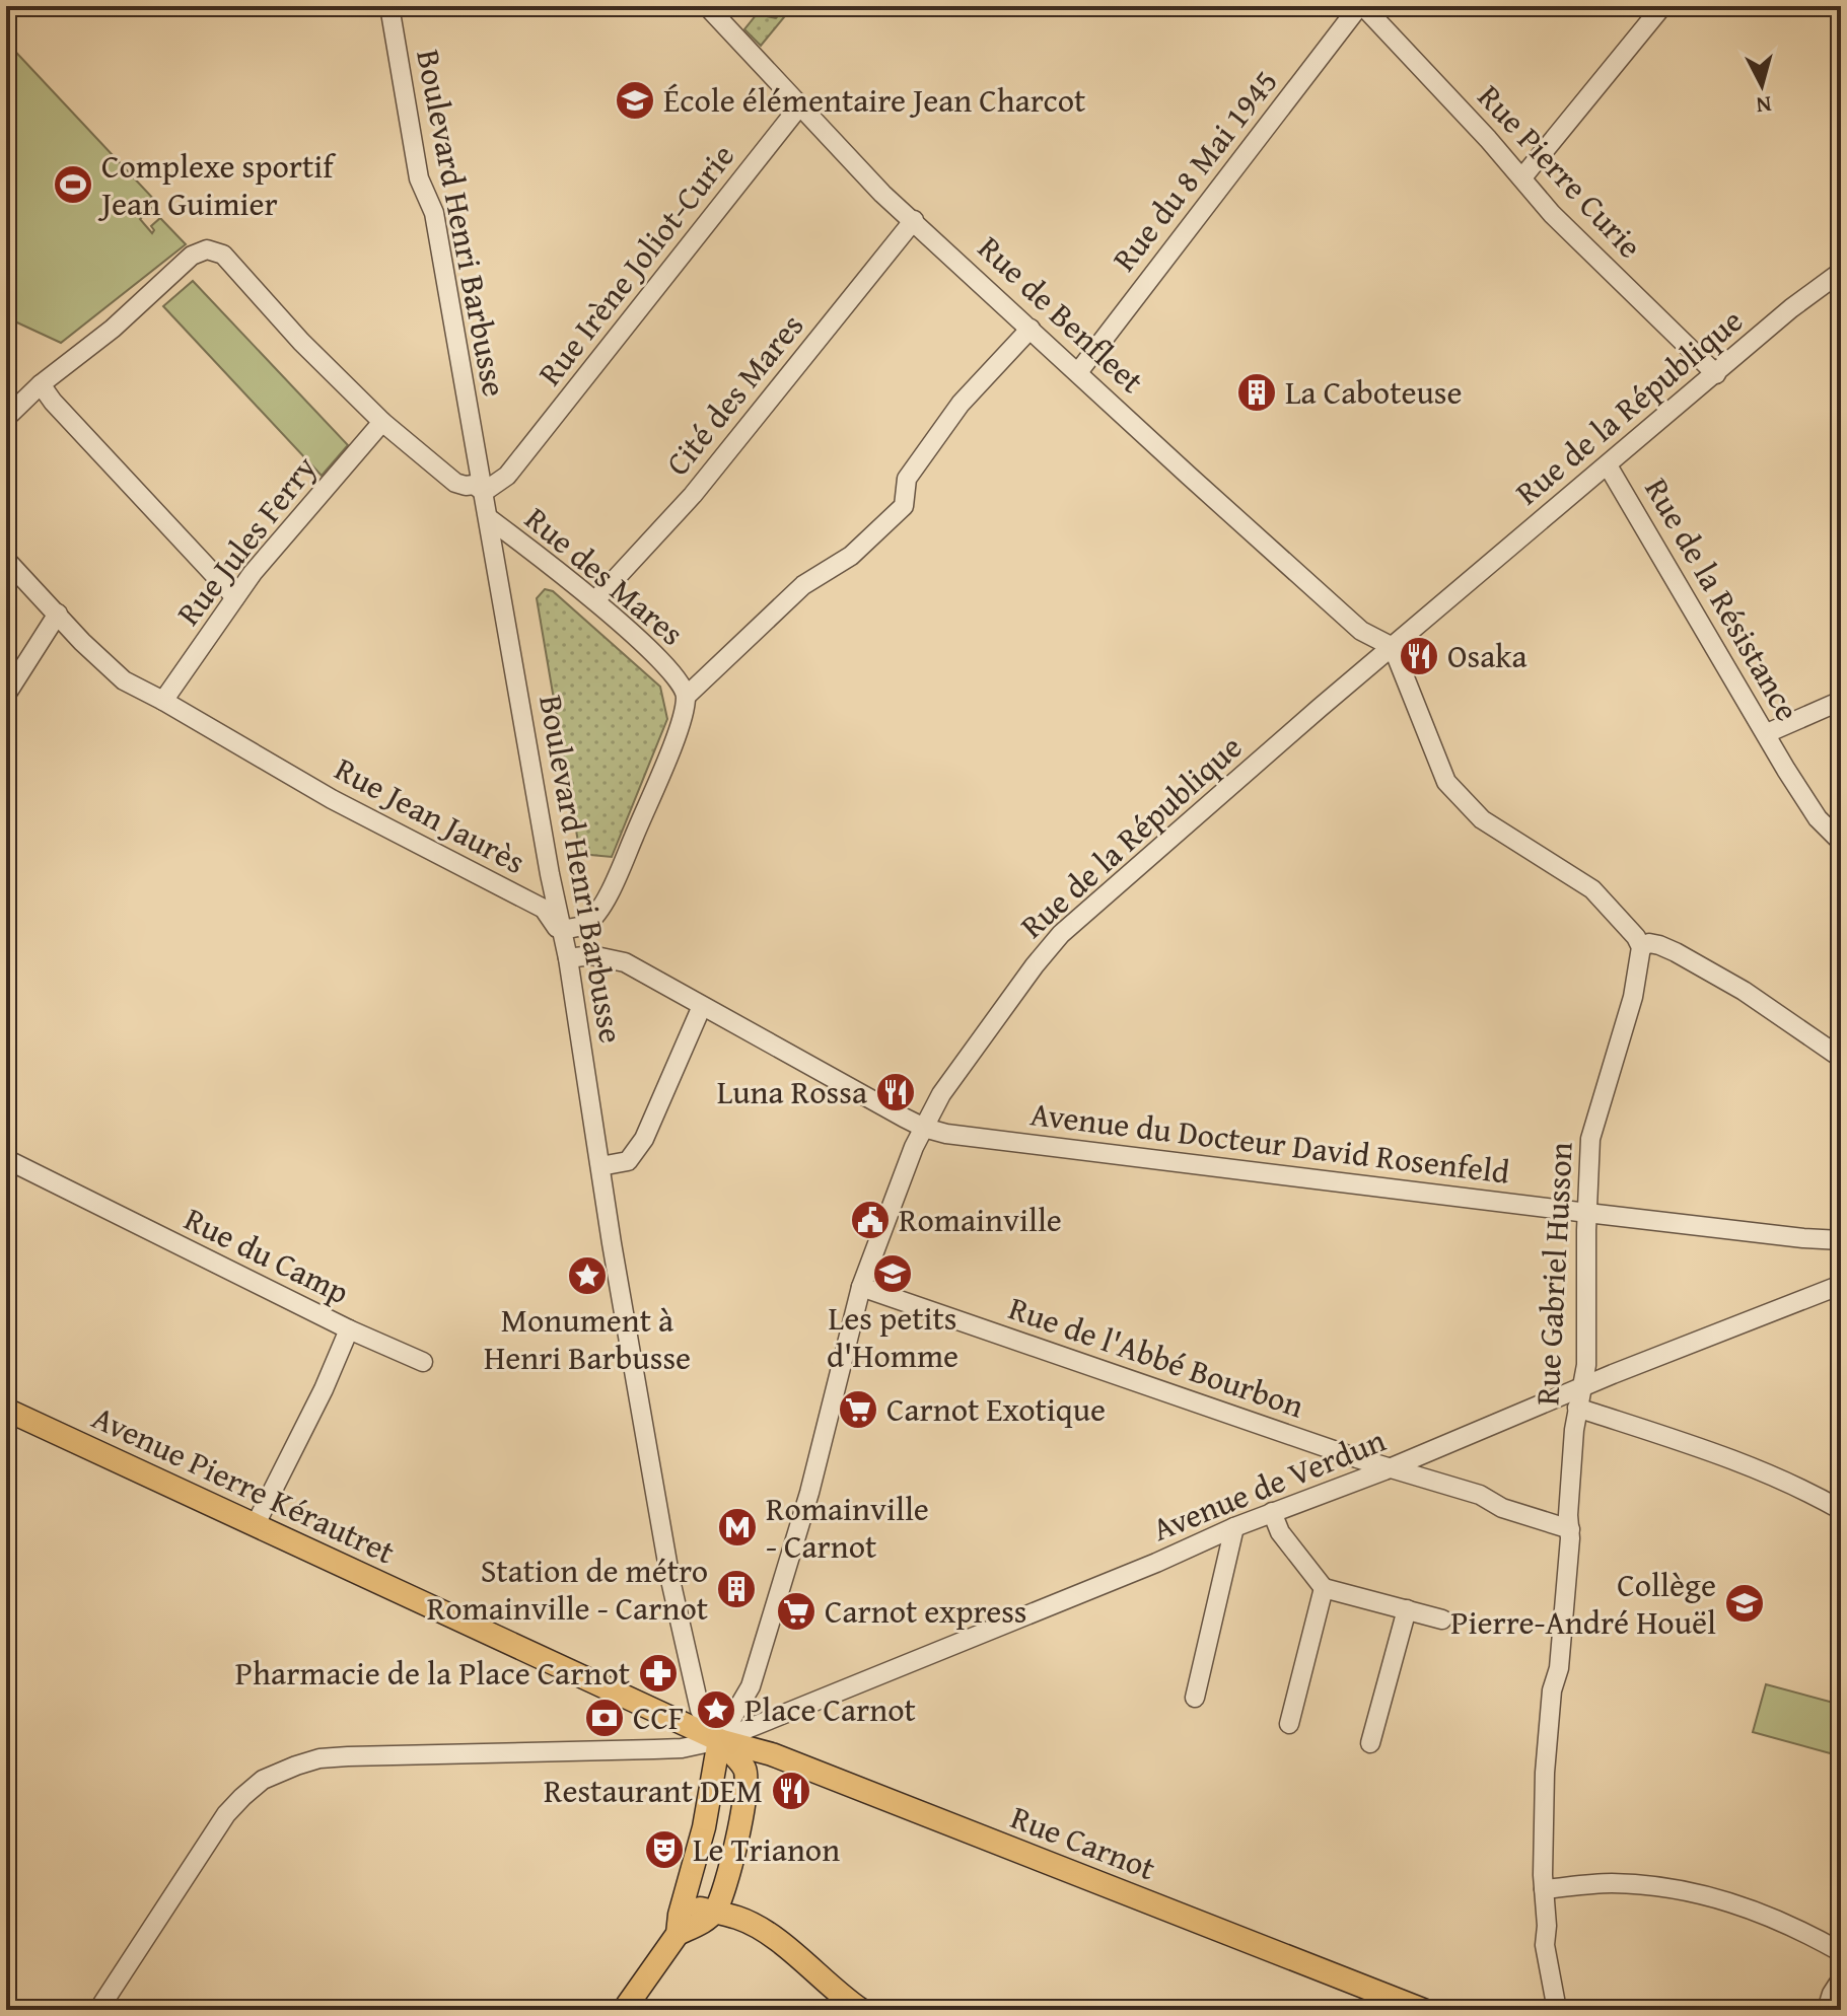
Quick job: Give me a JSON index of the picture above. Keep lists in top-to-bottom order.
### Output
{
  "streets": {
    "main road": ["Avenue Pierre Kérautret", "Rue Carnot"],
    "street": [
      "Rue du 8 Mai 1945",
      "Rue Pierre Curie",
      "Boulevard Henri Barbusse",
      "Rue Irène Joliot-Curie",
      "Rue de Benfleet",
      "Cité des Mares",
      "Rue de la République",
      "Rue Jules Ferry",
      "Rue des Mares",
      "Rue de la Résistance",
      "Rue Jean Jaurès",
      "Avenue du Docteur David Rosenfeld",
      "Rue du Camp",
      "Rue Gabriel Husson",
      "Rue de l'Abbé Bourbon",
      "Avenue de Verdun"
    ]
  },
  "crossings": [
    ["Rue du 8 Mai 1945", "Rue Pierre Curie"],
    ["Rue du 8 Mai 1945", "Rue de Benfleet"],
    ["Rue Pierre Curie", "Rue de la République"],
    ["Boulevard Henri Barbusse", "Rue Irène Joliot-Curie"],
    ["Boulevard Henri Barbusse", "Rue de la République"],
    ["Boulevard Henri Barbusse", "Rue des Mares"],
    ["Boulevard Henri Barbusse", "Rue Jean Jaurès"],
    ["Boulevard Henri Barbusse", "Avenue Pierre Kérautret"],
    ["Boulevard Henri Barbusse", "Avenue de Verdun"],
    ["Boulevard Henri Barbusse", "Rue Carnot"],
    ["Rue Irène Joliot-Curie", "Rue de Benfleet"],
    ["Rue de Benfleet", "Cité des Mares"],
    ["Rue de Benfleet", "Rue de la République"],
    ["Cité des Mares", "Rue des Mares"],
    ["Rue de la République", "Rue de la Résistance"],
    ["Rue de la République", "Avenue du Docteur David Rosenfeld"],
    ["Rue de la République", "Rue de l'Abbé Bourbon"],
    ["Rue de la République", "Avenue Pierre Kérautret"],
    ["Rue de la République", "Avenue de Verdun"],
    ["Rue de la République", "Rue Carnot"],
    ["Rue Jules Ferry", "Rue Jean Jaurès"],
    ["Avenue du Docteur David Rosenfeld", "Rue Gabriel Husson"],
    ["Rue du Camp", "Avenue Pierre Kérautret"],
    ["Rue Gabriel Husson", "Rue de l'Abbé Bourbon"],
    ["Rue Gabriel Husson", "Avenue de Verdun"],
    ["Rue de l'Abbé Bourbon", "Avenue de Verdun"],
    ["Avenue Pierre Kérautret", "Avenue de Verdun"],
    ["Avenue Pierre Kérautret", "Rue Carnot"],
    ["Avenue de Verdun", "Rue Carnot"]
  ],
  "places": {
    "school or university": ["École élémentaire Jean Charcot", "Les petits d'Homme", "Collège Pierre-André Houël"],
    "sports": ["Complexe sportif Jean Guimier"],
    "building": ["La Caboteuse", "Station de métro Romainville - Carnot"],
    "restaurant": ["Osaka", "Luna Rossa", "Restaurant DEM"],
    "public building": ["Romainville"],
    "place": ["Monument à Henri Barbusse", "Place Carnot"],
    "supermarket": ["Carnot Exotique", "Carnot express"],
    "metro station": ["Romainville - Carnot"],
    "pharmacy": ["Pharmacie de la Place Carnot"],
    "bank": ["CCF"],
    "theatre": ["Le Trianon"]
  },
  "north": "bottom"
}
